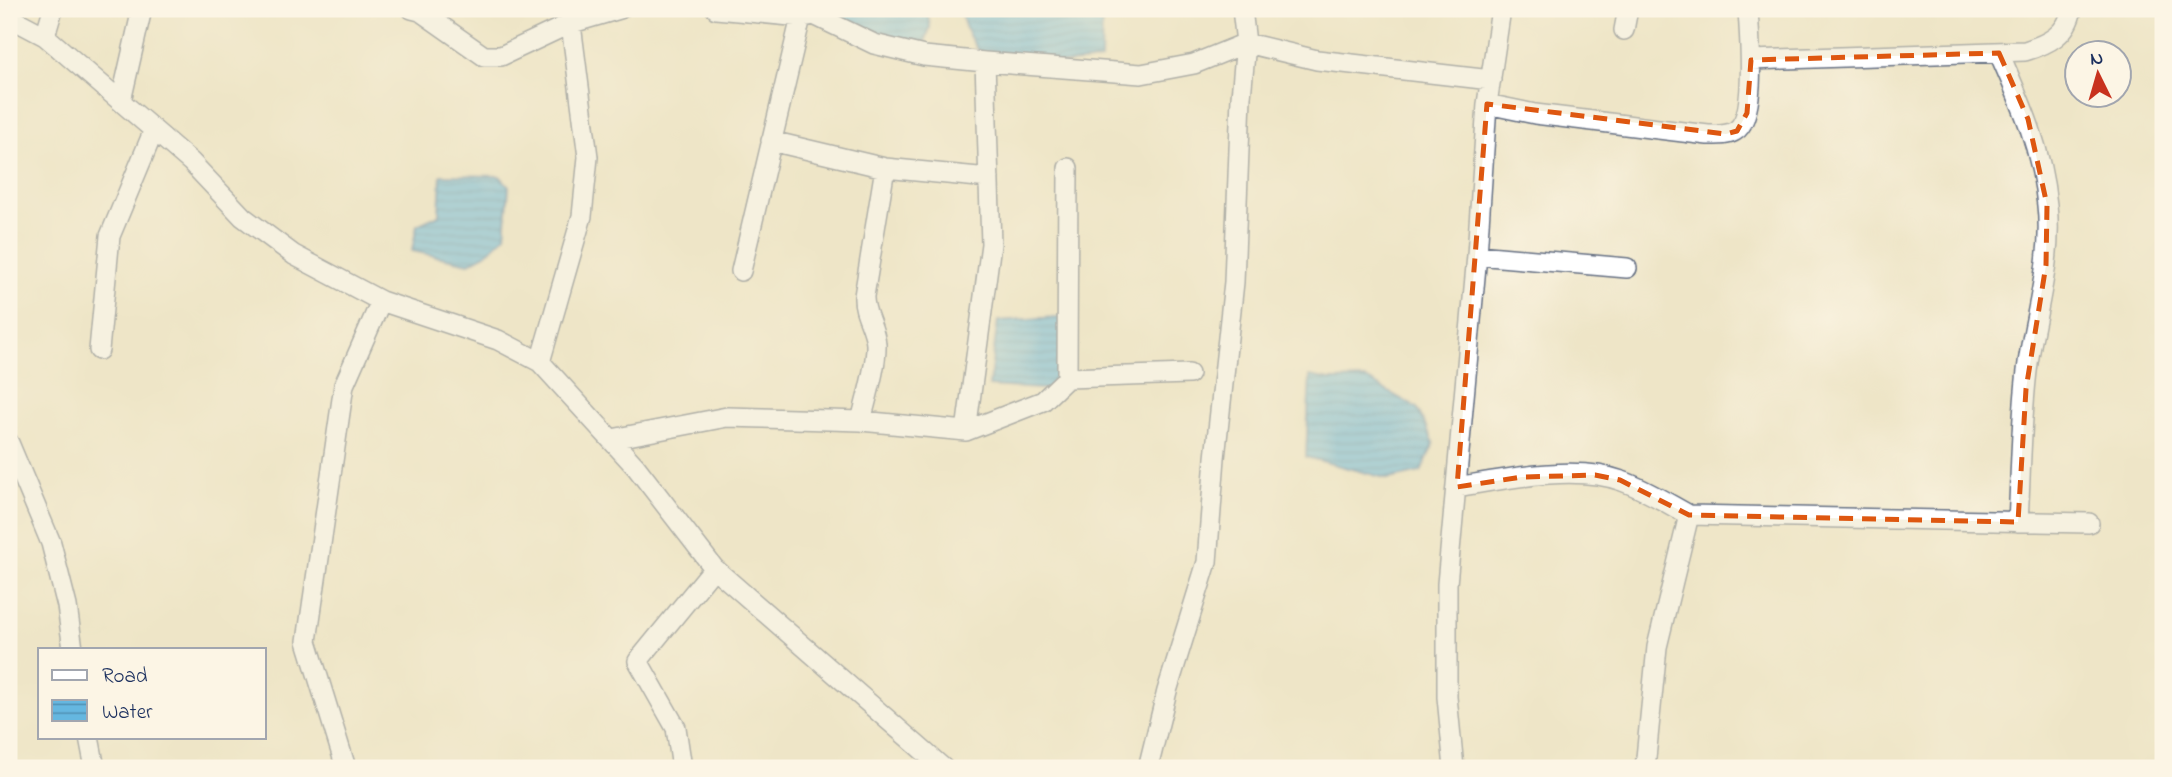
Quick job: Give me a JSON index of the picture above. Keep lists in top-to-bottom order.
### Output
{
  "legend": ["Road", "Water"],
  "north": "top"
}
